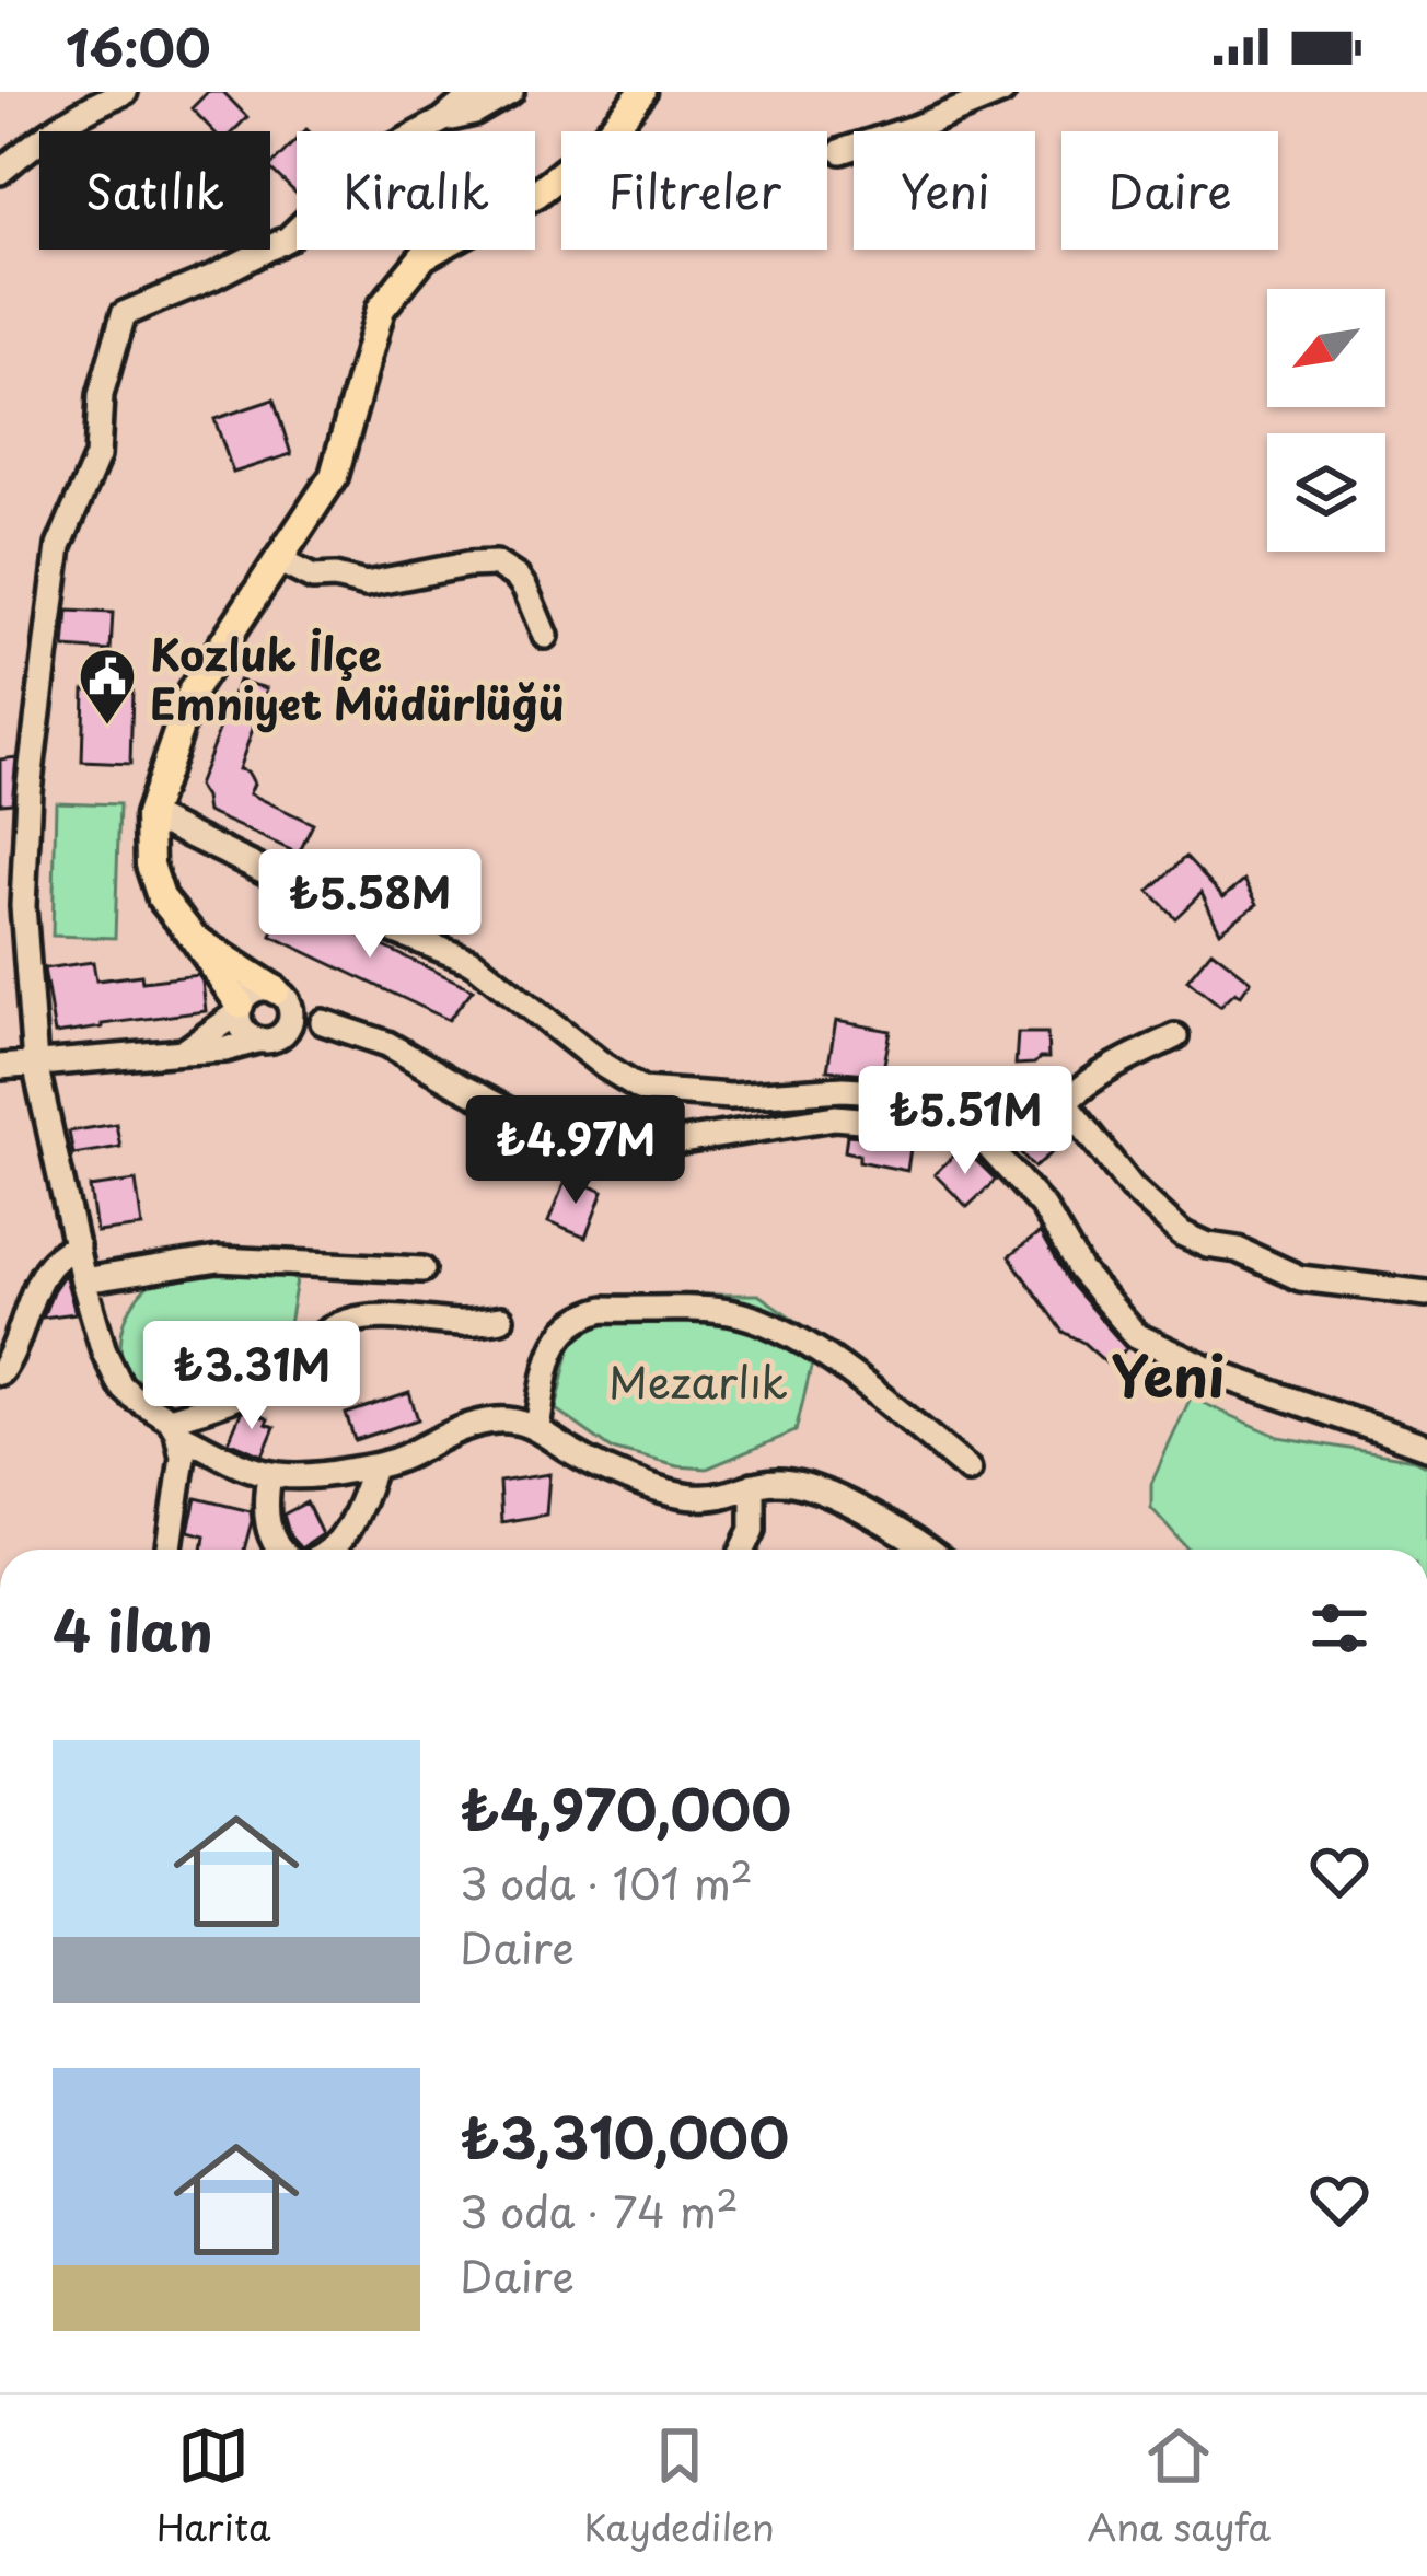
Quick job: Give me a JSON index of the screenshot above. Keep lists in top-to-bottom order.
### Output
{
  "districts": ["Yeni"],
  "parks": ["Mezarlık"],
  "places": {
    "public building": ["Kozluk İlçe Emniyet Müdürlüğü"]
  },
  "north": "bottom left",
  "page": {
    "status": "16:00",
    "chip": [
      "Satılık",
      "Kiralık",
      "Filtreler",
      "Yeni",
      "Daire"
    ],
    "price": [
      "₺5.58M",
      "₺5.51M",
      "₺4.97M",
      "₺3.31M"
    ],
    "heading": "4 ilan",
    "list": [
      {
        "name": "₺4,970,000",
        "note": "3 oda · 101 m² · Daire"
      },
      {
        "name": "₺3,310,000",
        "note": "3 oda · 74 m² · Daire"
      }
    ],
    "tabs": ["Harita", "Kaydedilen", "Ana sayfa"]
  }
}
